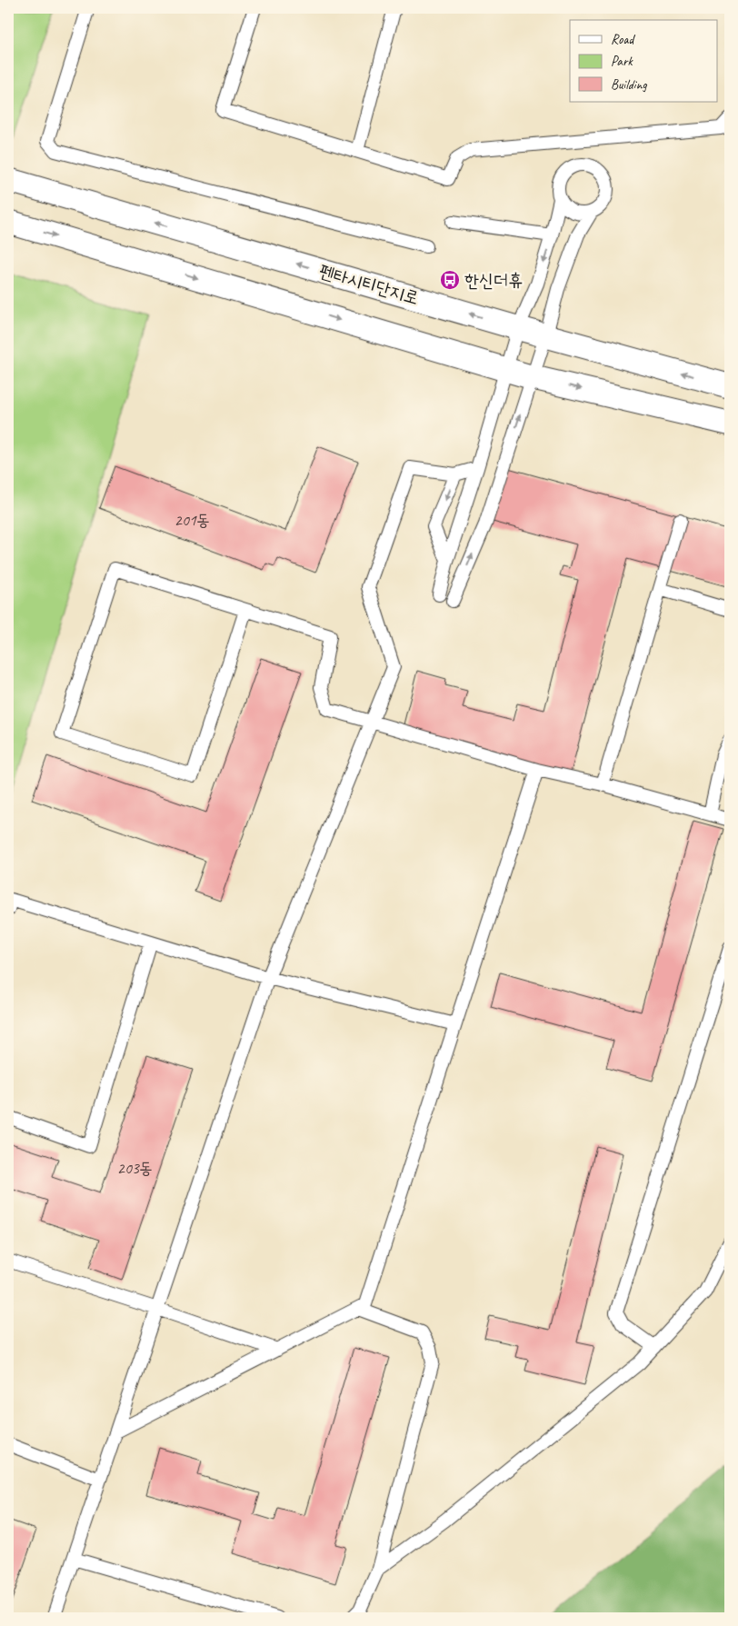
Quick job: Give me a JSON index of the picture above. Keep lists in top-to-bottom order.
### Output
{
  "streets": {
    "street": ["펜타시티단지로"]
  },
  "places": {
    "bus stop": ["한신더휴"]
  },
  "house_numbers": ["201동", "203동"],
  "legend": ["Road", "Park", "Building"]
}
